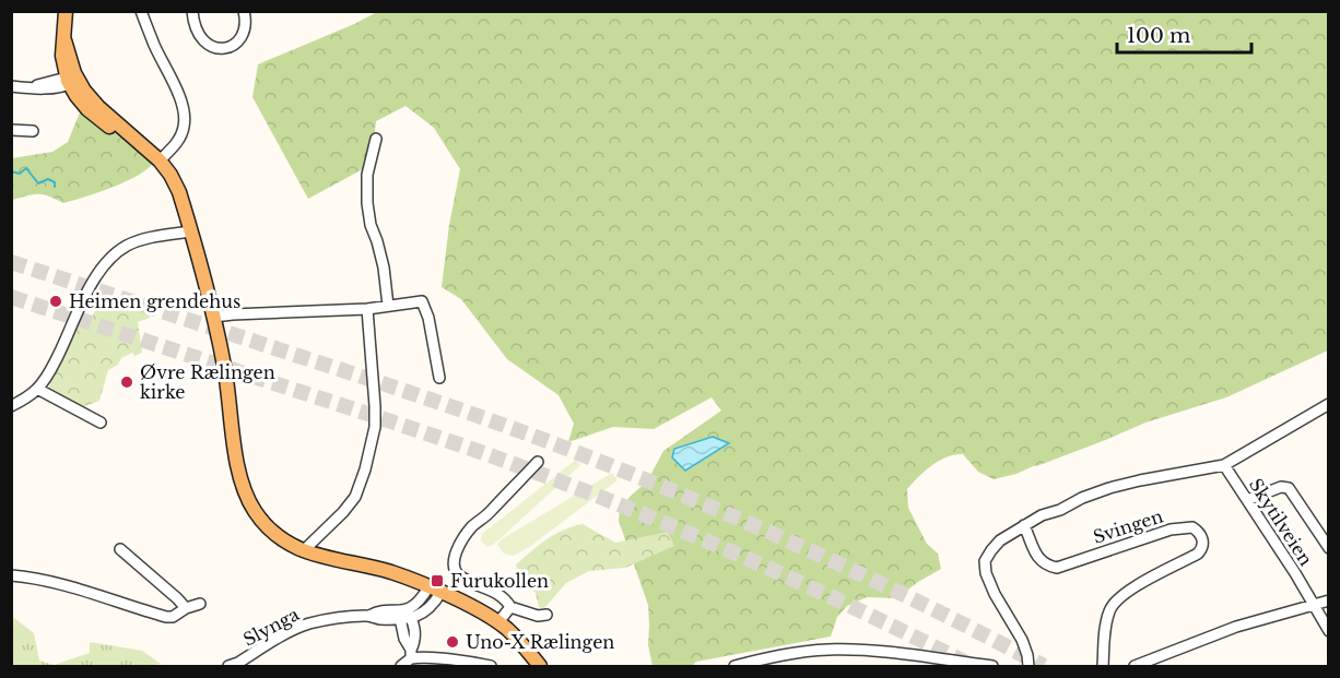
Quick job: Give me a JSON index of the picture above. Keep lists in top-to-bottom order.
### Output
{
  "streets": {
    "street": ["Skytilveien", "Svingen", "Slynga"]
  },
  "places": {
    "other": ["Heimen grendehus", "Øvre Rælingen kirke", "Uno-X Rælingen"],
    "transit": ["Furukollen"]
  },
  "scale_bar": "100 m"
}
